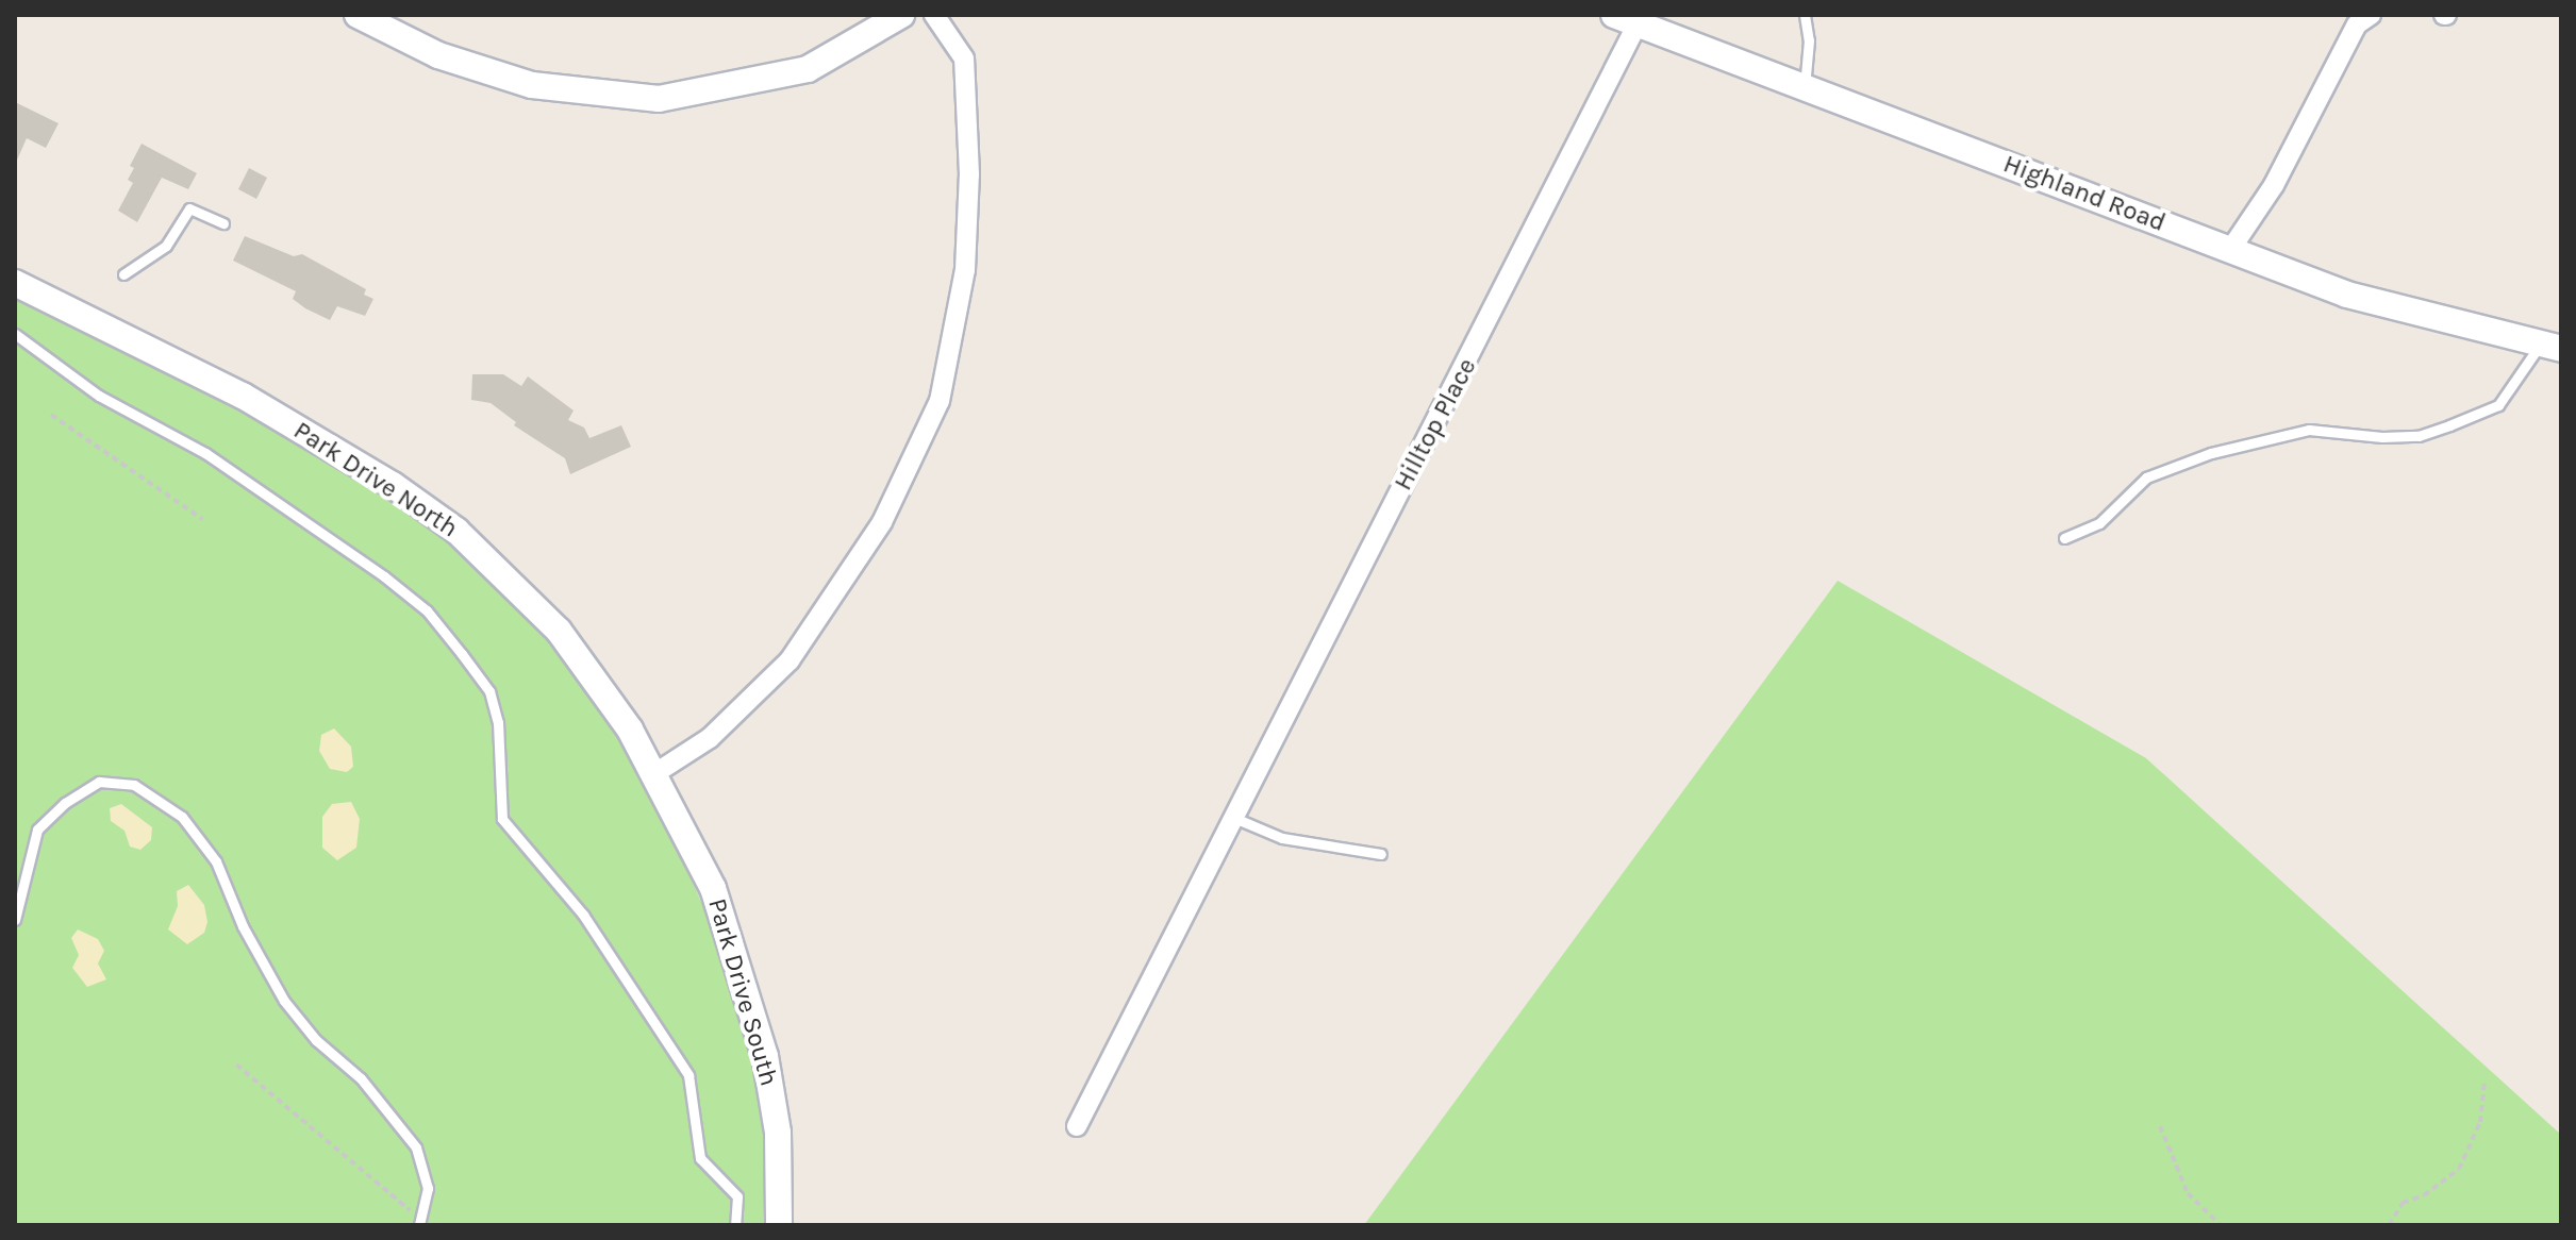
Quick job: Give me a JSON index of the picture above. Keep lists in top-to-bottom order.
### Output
{
  "streets": {
    "street": [
      "Highland Road",
      "Hilltop Place",
      "Park Drive North",
      "Park Drive South"
    ]
  },
  "crossings": [
    ["Highland Road", "Hilltop Place"],
    ["Park Drive North", "Park Drive South"]
  ]
}
